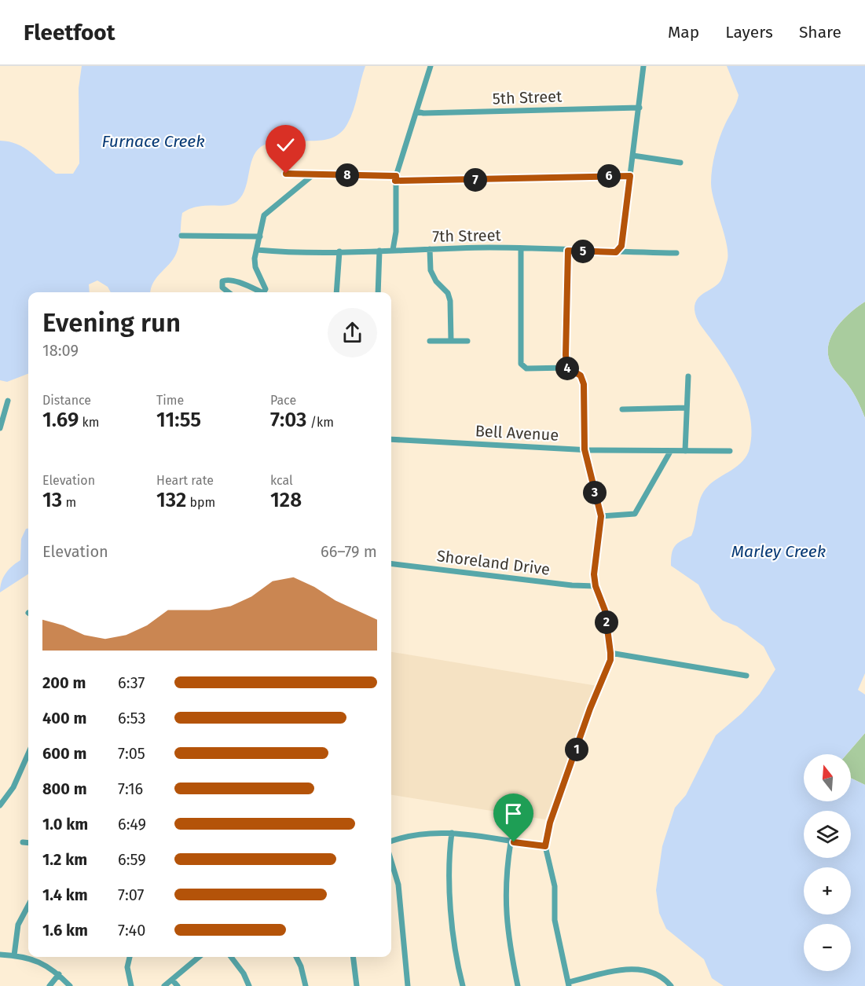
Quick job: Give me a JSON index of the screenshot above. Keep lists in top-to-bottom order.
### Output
{
  "streets": {
    "street": [
      "5th Street",
      "7th Street",
      "Bell Avenue",
      "Shoreland Drive"
    ]
  },
  "water": ["Furnace Creek", "Marley Creek"],
  "north": "top",
  "page": {
    "header": "Fleetfoot",
    "nav": ["Map", "Layers", "Share"],
    "pins": [
      "8",
      "6",
      "7",
      "5",
      "4",
      "3",
      "2",
      "1"
    ],
    "heading": ["Evening run", "18:09"],
    "stats": [
      ["Distance", "1.69 km"],
      ["Time", "11:55"],
      ["Pace", "7:03 /km"],
      ["Elevation", "13 m"],
      ["Heart rate", "132 bpm"],
      ["kcal", "128"]
    ],
    "chart": ["Elevation", "66–79 m"],
    "list": [
      {
        "name": "200 m",
        "note": "6:37"
      },
      {
        "name": "400 m",
        "note": "6:53"
      },
      {
        "name": "600 m",
        "note": "7:05"
      },
      {
        "name": "800 m",
        "note": "7:16"
      },
      {
        "name": "1.0 km",
        "note": "6:49"
      },
      {
        "name": "1.2 km",
        "note": "6:59"
      },
      {
        "name": "1.4 km",
        "note": "7:07"
      },
      {
        "name": "1.6 km",
        "note": "7:40"
      }
    ],
    "map_buttons": ["+", "−"]
  }
}
